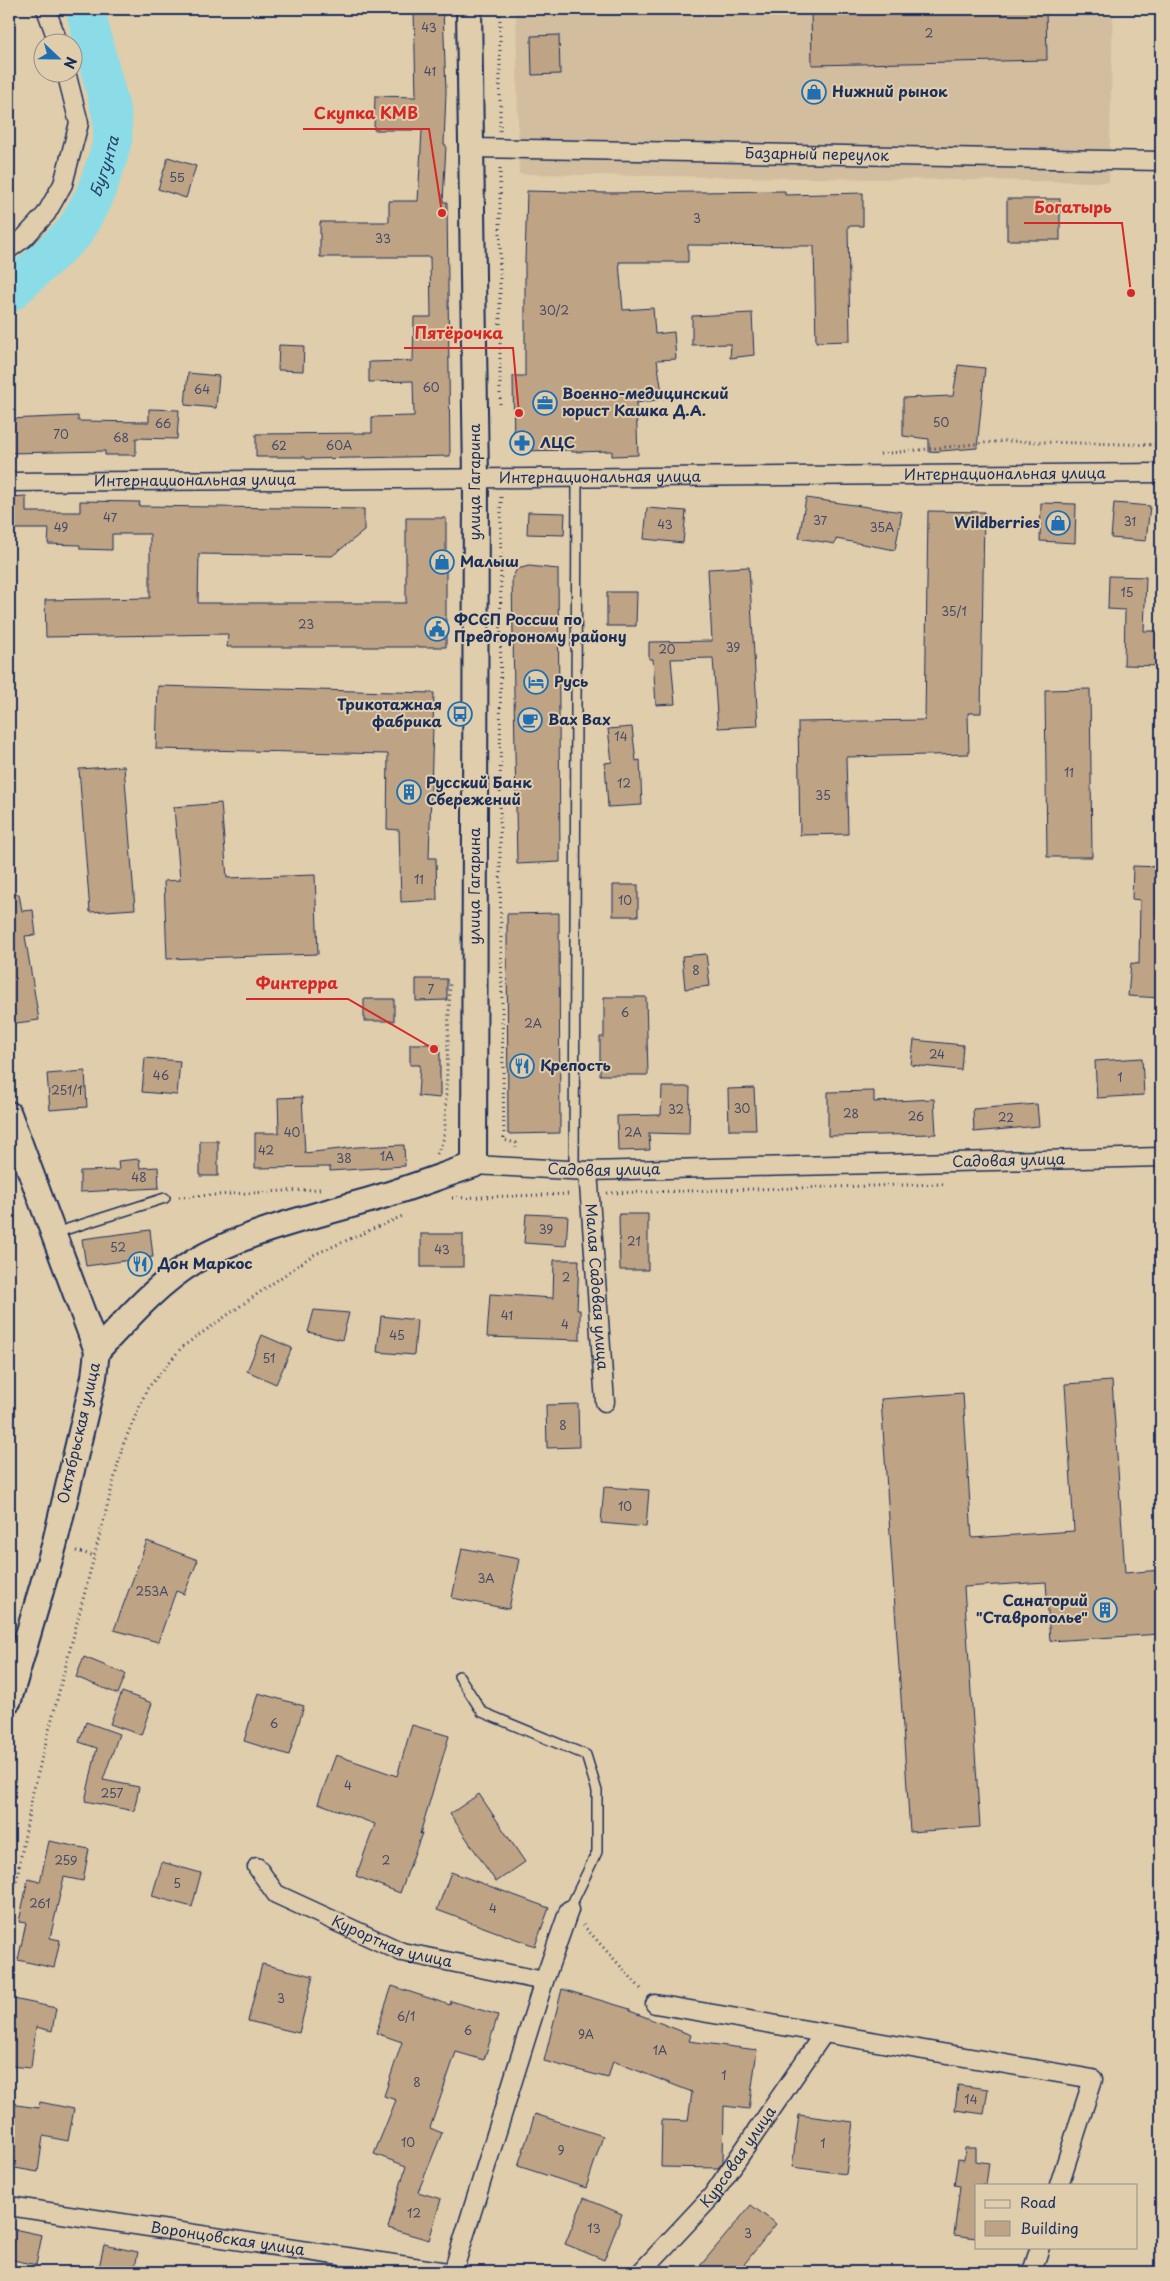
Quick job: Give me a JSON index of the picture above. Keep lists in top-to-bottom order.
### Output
{
  "streets": {
    "street": [
      "Базарный переулок",
      "Интернациональная улица",
      "улица Гагарина",
      "Садовая улица",
      "Малая Садовая улица",
      "Октябрьская улица",
      "Курортная улица",
      "Курсовая улица",
      "Воронцовская улица"
    ]
  },
  "crossings": [
    ["Базарный переулок", "улица Гагарина"],
    ["Интернациональная улица", "улица Гагарина"],
    ["улица Гагарина", "Садовая улица"],
    ["Садовая улица", "Малая Садовая улица"],
    ["Садовая улица", "Октябрьская улица"]
  ],
  "water": ["Бугунта"],
  "places": {
    "shop": ["Нижний рынок", "Wildberries", "Малыш"],
    "other": [
      "Скупка КМВ",
      "Богатырь",
      "Пятёрочка",
      "Финтерра"
    ],
    "office": ["Военно-медицинский юрист Кашка Д.А."],
    "pharmacy": ["ЛЦС"],
    "public building": ["ФССП России по Предгороному району"],
    "hotel": ["Русь"],
    "bus stop": ["Трикотажная фабрика"],
    "cafe": ["Вах Вах"],
    "building": ["Русский Банк Сбережений", "Санаторий \"Ставрополье\""],
    "restaurant": ["Крепость", "Дон Маркос"]
  },
  "house_numbers": [
    "43",
    "2",
    "41",
    "55",
    "3",
    "33",
    "30/2",
    "60",
    "64",
    "50",
    "66",
    "70",
    "68",
    "62",
    "60А",
    "47",
    "37",
    "31",
    "43",
    "49",
    "35А",
    "15",
    "35/1",
    "23",
    "39",
    "20",
    "14",
    "11",
    "12",
    "35",
    "11",
    "10",
    "8",
    "7",
    "6",
    "2А",
    "24",
    "46",
    "1",
    "251/1",
    "30",
    "32",
    "28",
    "26",
    "22",
    "40",
    "2А",
    "42",
    "1А",
    "38",
    "48",
    "39",
    "21",
    "52",
    "43",
    "2",
    "41",
    "4",
    "45",
    "51",
    "8",
    "10",
    "3А",
    "253А",
    "6",
    "4",
    "257",
    "259",
    "2",
    "5",
    "261",
    "4",
    "3",
    "6/1",
    "6",
    "9А",
    "1А",
    "1",
    "8",
    "14",
    "10",
    "1",
    "9",
    "12",
    "13",
    "3"
  ],
  "legend": ["Road", "Building"],
  "north": "right"
}
